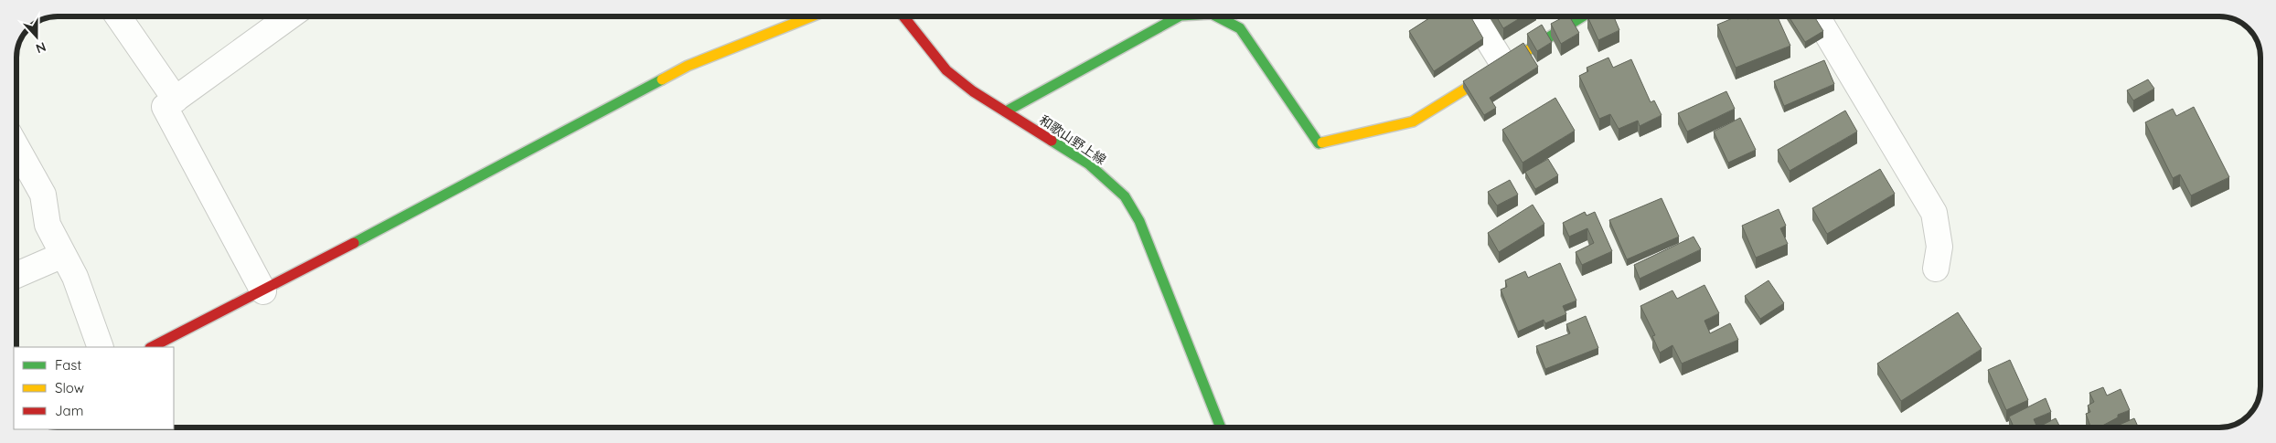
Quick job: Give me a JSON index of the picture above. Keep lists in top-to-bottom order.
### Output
{
  "streets": {
    "street": ["和歌山野上線"]
  },
  "legend": ["Fast", "Slow", "Jam"],
  "north": "bottom"
}
